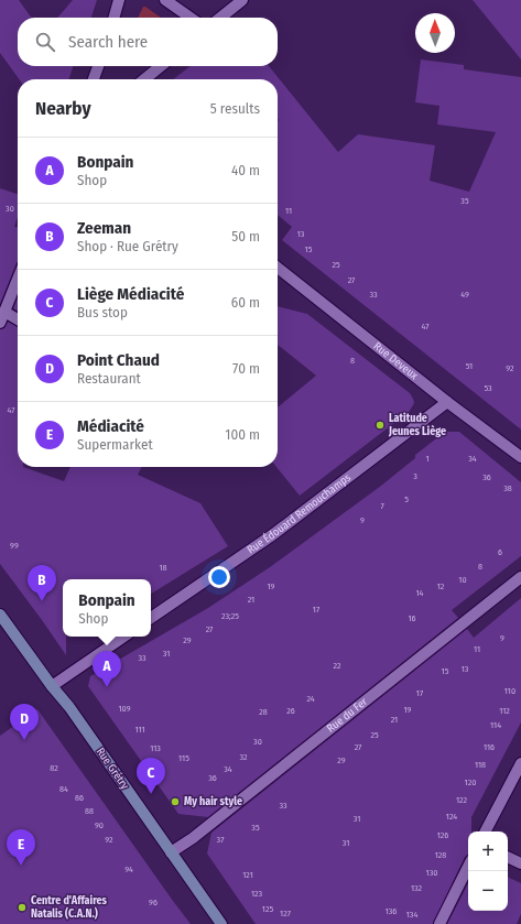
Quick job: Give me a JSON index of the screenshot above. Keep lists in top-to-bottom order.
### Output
{
  "streets": {
    "street": [
      "Rue Deveux",
      "Rue Édouard Remouchamps",
      "Rue du Fer",
      "Rue Grétry"
    ]
  },
  "crossings": [
    ["Rue Deveux", "Rue Édouard Remouchamps"],
    ["Rue du Fer", "Rue Grétry"]
  ],
  "places": ["Latitude Jeunes Liège", "My hair style", "Centre d'Affaires Natalis (C.A.N.)"],
  "house_numbers": [
    "35",
    "30",
    "11",
    "13",
    "15",
    "25",
    "27",
    "33",
    "49",
    "47",
    "8",
    "51",
    "92",
    "53",
    "47",
    "1",
    "34",
    "3",
    "36",
    "38",
    "5",
    "7",
    "9",
    "99",
    "6",
    "8",
    "18",
    "10",
    "19",
    "12",
    "14",
    "21",
    "17",
    "23;25",
    "16",
    "27",
    "9",
    "29",
    "11",
    "31",
    "33",
    "22",
    "13",
    "15",
    "110",
    "17",
    "24",
    "109",
    "19",
    "26",
    "112",
    "28",
    "21",
    "114",
    "111",
    "25",
    "30",
    "27",
    "116",
    "113",
    "32",
    "115",
    "29",
    "118",
    "82",
    "34",
    "36",
    "120",
    "84",
    "86",
    "122",
    "33",
    "88",
    "124",
    "31",
    "90",
    "35",
    "126",
    "92",
    "37",
    "31",
    "128",
    "94",
    "130",
    "121",
    "132",
    "123",
    "96",
    "125",
    "136",
    "127",
    "134"
  ],
  "north": "top",
  "page": {
    "search": "Search here",
    "heading": ["Nearby", "5 results"],
    "list": [
      {
        "mark": "A",
        "name": "Bonpain",
        "note": "Shop",
        "value": "40 m"
      },
      {
        "mark": "B",
        "name": "Zeeman",
        "note": "Shop · Rue Grétry",
        "value": "50 m"
      },
      {
        "mark": "C",
        "name": "Liège Médiacité",
        "note": "Bus stop",
        "value": "60 m"
      },
      {
        "mark": "D",
        "name": "Point Chaud",
        "note": "Restaurant",
        "value": "70 m"
      },
      {
        "mark": "E",
        "name": "Médiacité",
        "note": "Supermarket",
        "value": "100 m"
      }
    ],
    "pins": [
      "B",
      "A",
      "D",
      "C",
      "E"
    ],
    "popup": ["Bonpain", "Shop"],
    "map_buttons": ["+", "−"]
  }
}
